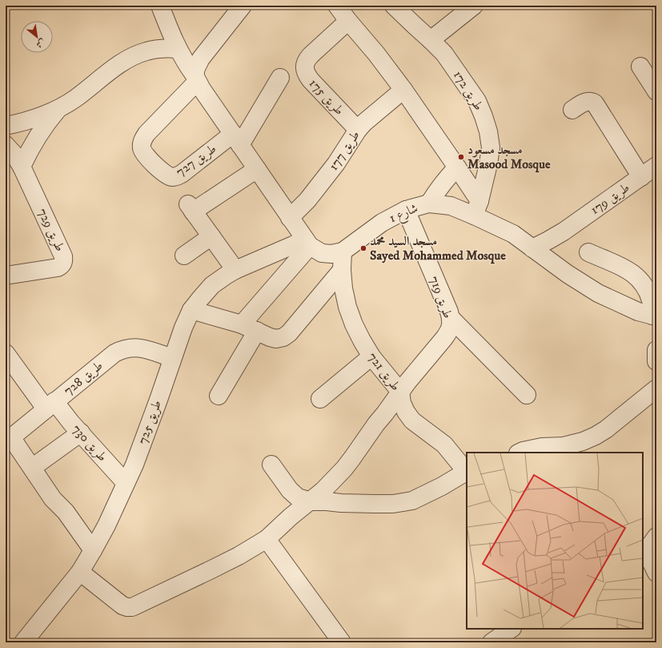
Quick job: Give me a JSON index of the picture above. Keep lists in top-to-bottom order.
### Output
{
  "streets": {
    "street": [
      "طريق 172",
      "طريق 175",
      "طريق 177",
      "طريق 727",
      "طريق 179",
      "شارع 1",
      "طريق 729",
      "طريق 719",
      "طريق 721",
      "طريق 728",
      "طريق 725",
      "طريق 730"
    ]
  },
  "crossings": [
    ["طريق 172", "شارع 1"],
    ["طريق 175", "طريق 177"],
    ["طريق 177", "شارع 1"],
    ["طريق 727", "شارع 1"],
    ["طريق 179", "شارع 1"],
    ["شارع 1", "طريق 719"],
    ["شارع 1", "طريق 721"],
    ["شارع 1", "طريق 725"],
    ["طريق 719", "طريق 721"],
    ["طريق 719", "طريق 725"],
    ["طريق 728", "طريق 725"],
    ["طريق 728", "طريق 730"],
    ["طريق 725", "طريق 730"]
  ],
  "places": ["مسجد مسعود Masood Mosque", "مسجد السيد محمد Sayed Mohammed Mosque"],
  "north": "bottom right"
}
